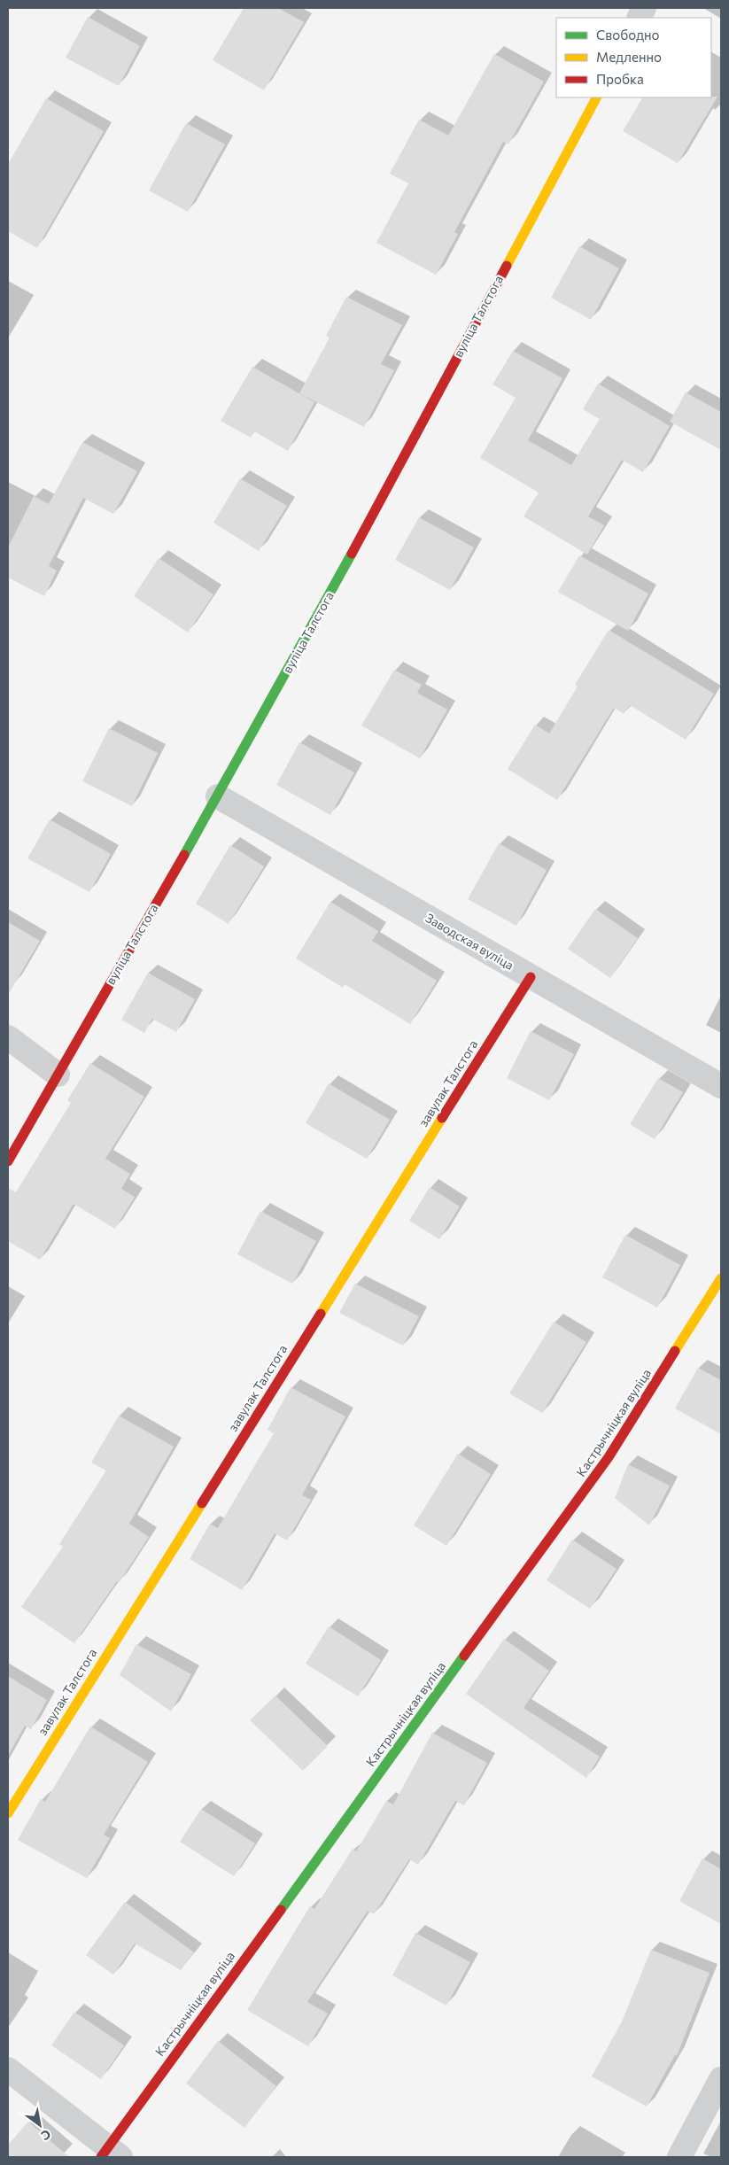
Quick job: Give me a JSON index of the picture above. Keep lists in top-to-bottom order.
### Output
{
  "streets": {
    "street": [
      "вуліца Талстога",
      "Заводская вуліца",
      "завулак Талстога",
      "Кастрычніцкая вуліца"
    ]
  },
  "crossings": [
    ["вуліца Талстога", "Заводская вуліца"],
    ["Заводская вуліца", "завулак Талстога"]
  ],
  "legend": ["Свободно", "Медленно", "Пробка"],
  "north": "bottom right"
}
